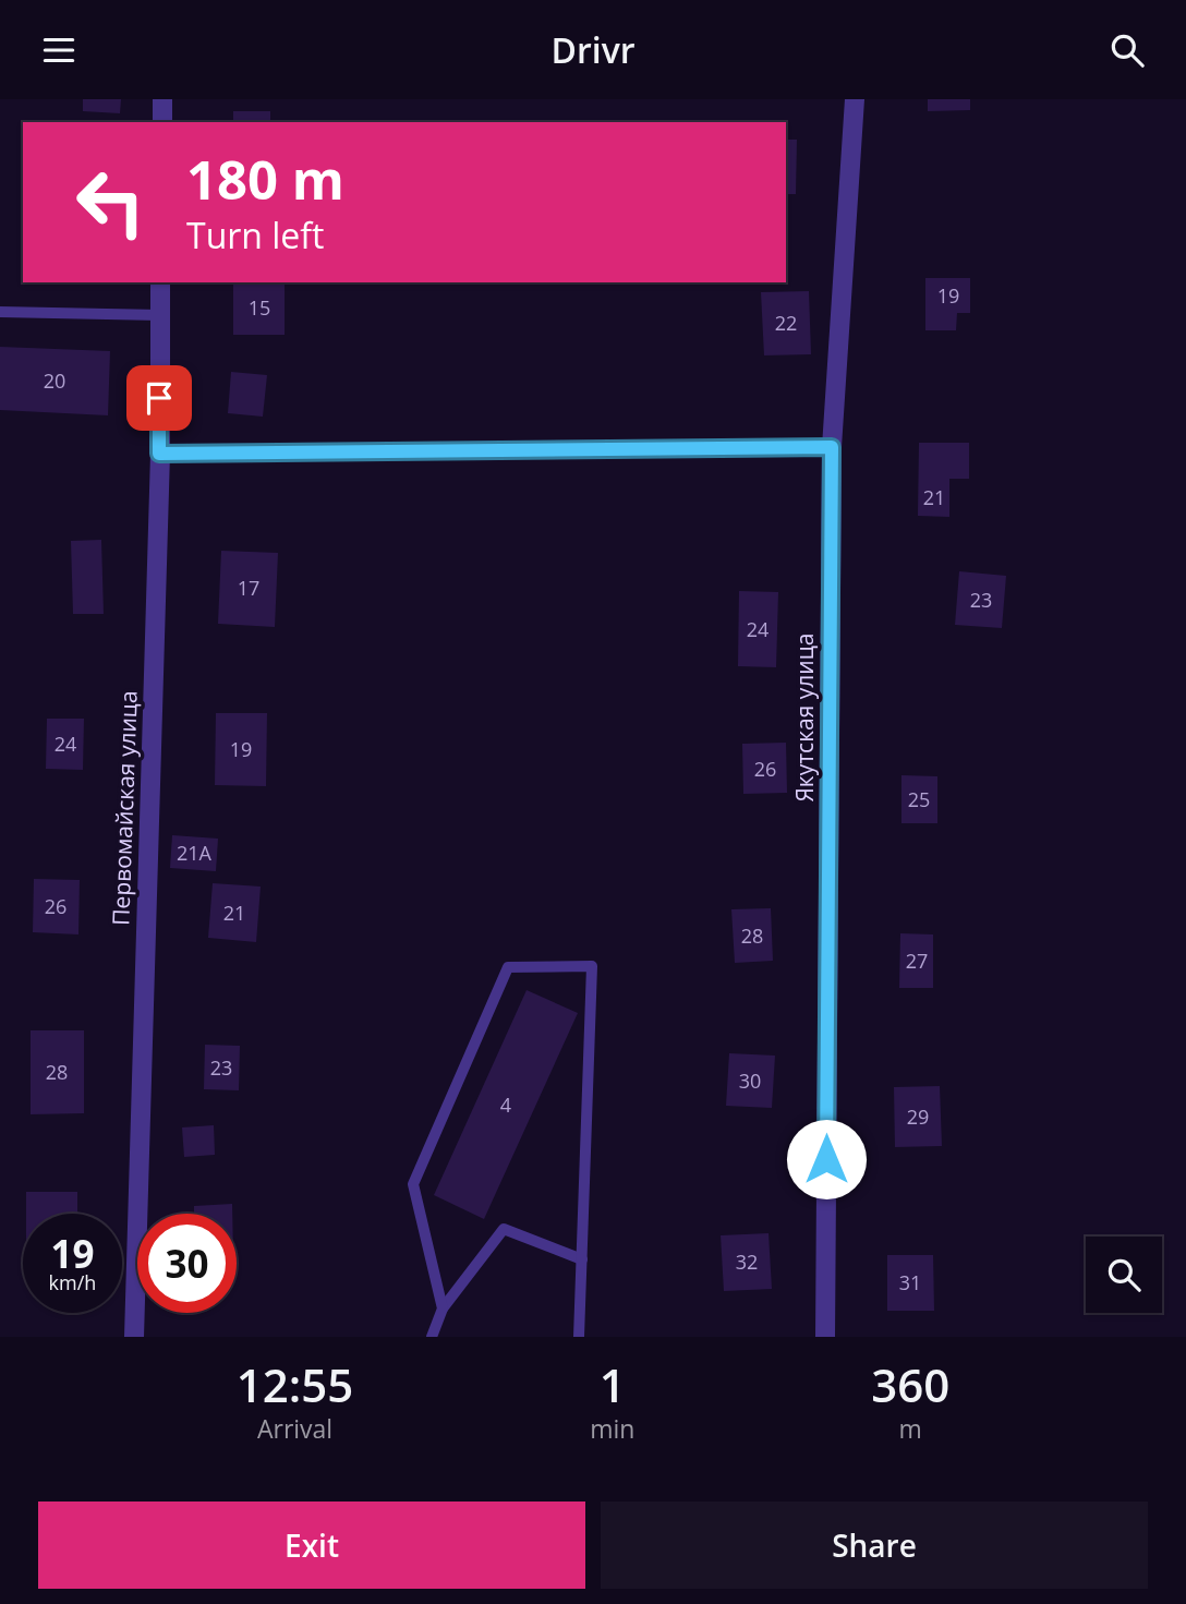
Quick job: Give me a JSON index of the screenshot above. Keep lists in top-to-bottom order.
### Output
{
  "streets": {
    "street": ["Якутская улица", "Первомайская улица"]
  },
  "house_numbers": [
    "19",
    "15",
    "22",
    "20",
    "21",
    "17",
    "23",
    "24",
    "24",
    "19",
    "26",
    "25",
    "21А",
    "26",
    "21",
    "28",
    "27",
    "23",
    "28",
    "30",
    "4",
    "29",
    "32",
    "31"
  ],
  "page": {
    "header": "Drivr",
    "turn": ["180 m", "Turn left"],
    "speed": "19 km/h",
    "limit": "30",
    "eta": [
      "12:55",
      "Arrival",
      "1",
      "min",
      "360",
      "m"
    ],
    "buttons": ["Exit", "Share"]
  }
}
